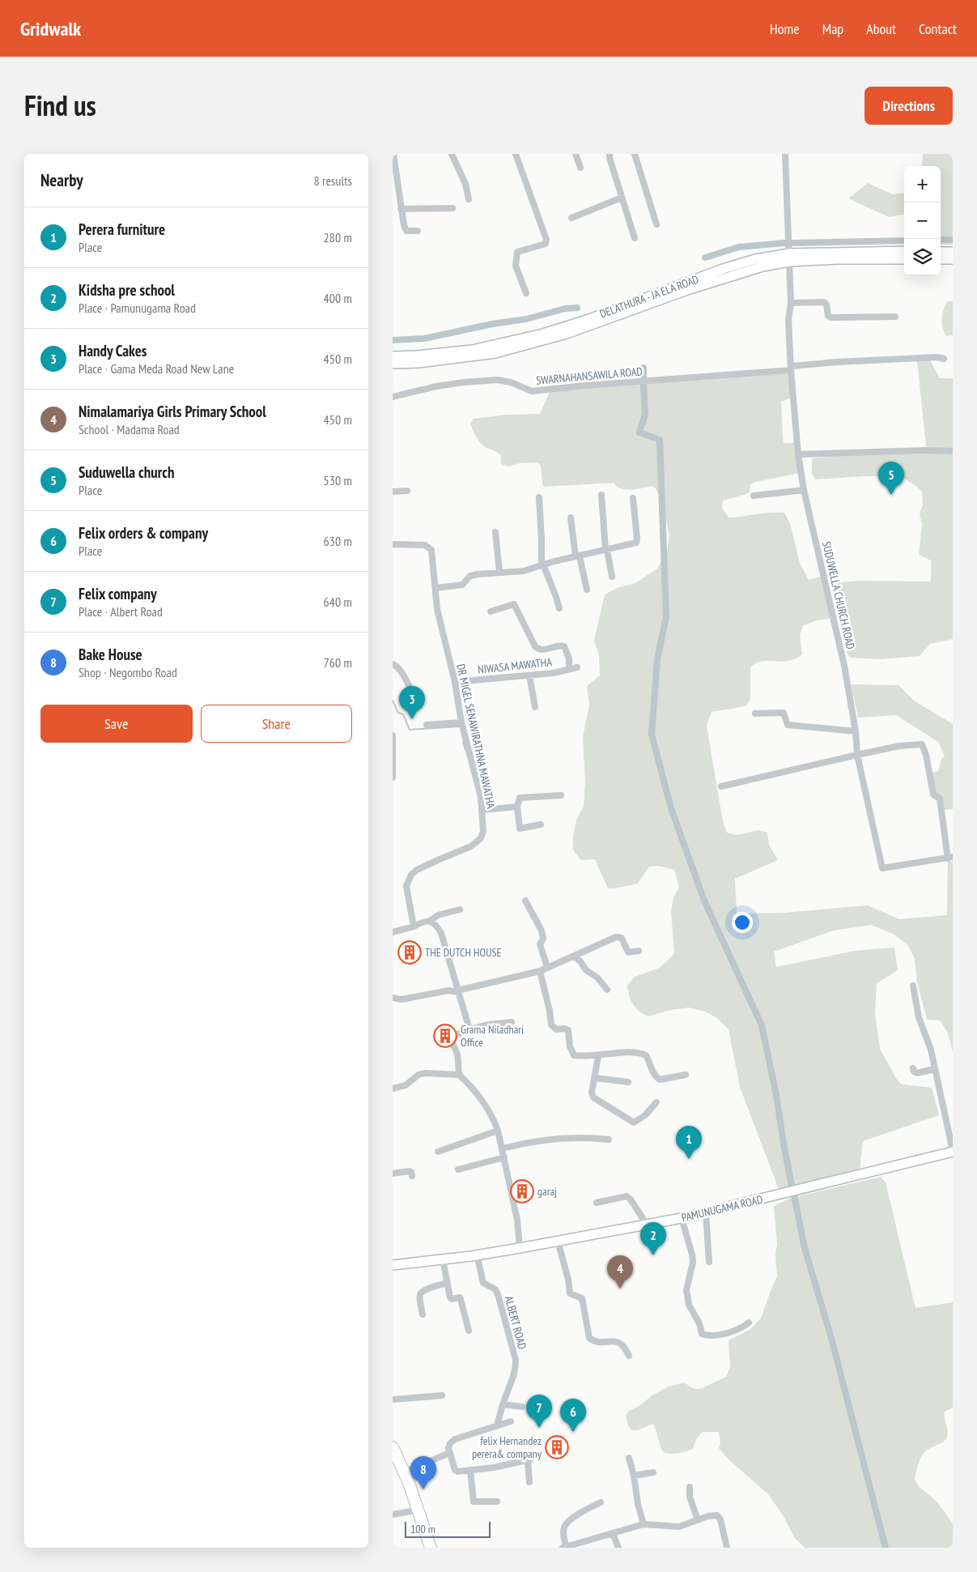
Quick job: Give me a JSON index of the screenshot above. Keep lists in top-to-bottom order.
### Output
{
  "streets": {
    "main road": ["DELATHURA - JA ELA ROAD", "PAMUNUGAMA ROAD"],
    "street": [
      "SWARNAHANSAWILA ROAD",
      "SUDUWELLA CHURCH ROAD",
      "NIWASA MAWATHA",
      "DR MIGEL SENAWIRATHNA MAWATHA",
      "ALBERT ROAD"
    ]
  },
  "crossings": [
    ["DELATHURA - JA ELA ROAD", "SUDUWELLA CHURCH ROAD"],
    ["SWARNAHANSAWILA ROAD", "SUDUWELLA CHURCH ROAD"],
    ["NIWASA MAWATHA", "DR MIGEL SENAWIRATHNA MAWATHA"],
    ["PAMUNUGAMA ROAD", "ALBERT ROAD"]
  ],
  "places": {
    "building": [
      "THE DUTCH HOUSE",
      "Grama Niladhari Office",
      "garaj",
      "felix Hernandez perera& company"
    ]
  },
  "scale_bar": "100 m",
  "page": {
    "header": "Gridwalk",
    "nav": [
      "Home",
      "Map",
      "About",
      "Contact"
    ],
    "title": "Find us",
    "buttons": [
      "Directions",
      ["Save", "Share"]
    ],
    "heading": ["Nearby", "8 results"],
    "map_buttons": ["+", "−"],
    "list": [
      {
        "mark": "1",
        "name": "Perera furniture",
        "note": "Place",
        "value": "280 m"
      },
      {
        "mark": "2",
        "name": "Kidsha pre school",
        "note": "Place · Pamunugama Road",
        "value": "400 m"
      },
      {
        "mark": "3",
        "name": "Handy Cakes",
        "note": "Place · Gama Meda Road New Lane",
        "value": "450 m"
      },
      {
        "mark": "4",
        "name": "Nimalamariya Girls Primary School",
        "note": "School · Madama Road",
        "value": "450 m"
      },
      {
        "mark": "5",
        "name": "Suduwella church",
        "note": "Place",
        "value": "530 m"
      },
      {
        "mark": "6",
        "name": "Felix orders & company",
        "note": "Place",
        "value": "630 m"
      },
      {
        "mark": "7",
        "name": "Felix company",
        "note": "Place · Albert Road",
        "value": "640 m"
      },
      {
        "mark": "8",
        "name": "Bake House",
        "note": "Shop · Negombo Road",
        "value": "760 m"
      }
    ],
    "pins": [
      "5",
      "3",
      "1",
      "2",
      "4",
      "7",
      "6",
      "8"
    ],
    "scale": "100 m"
  }
}
